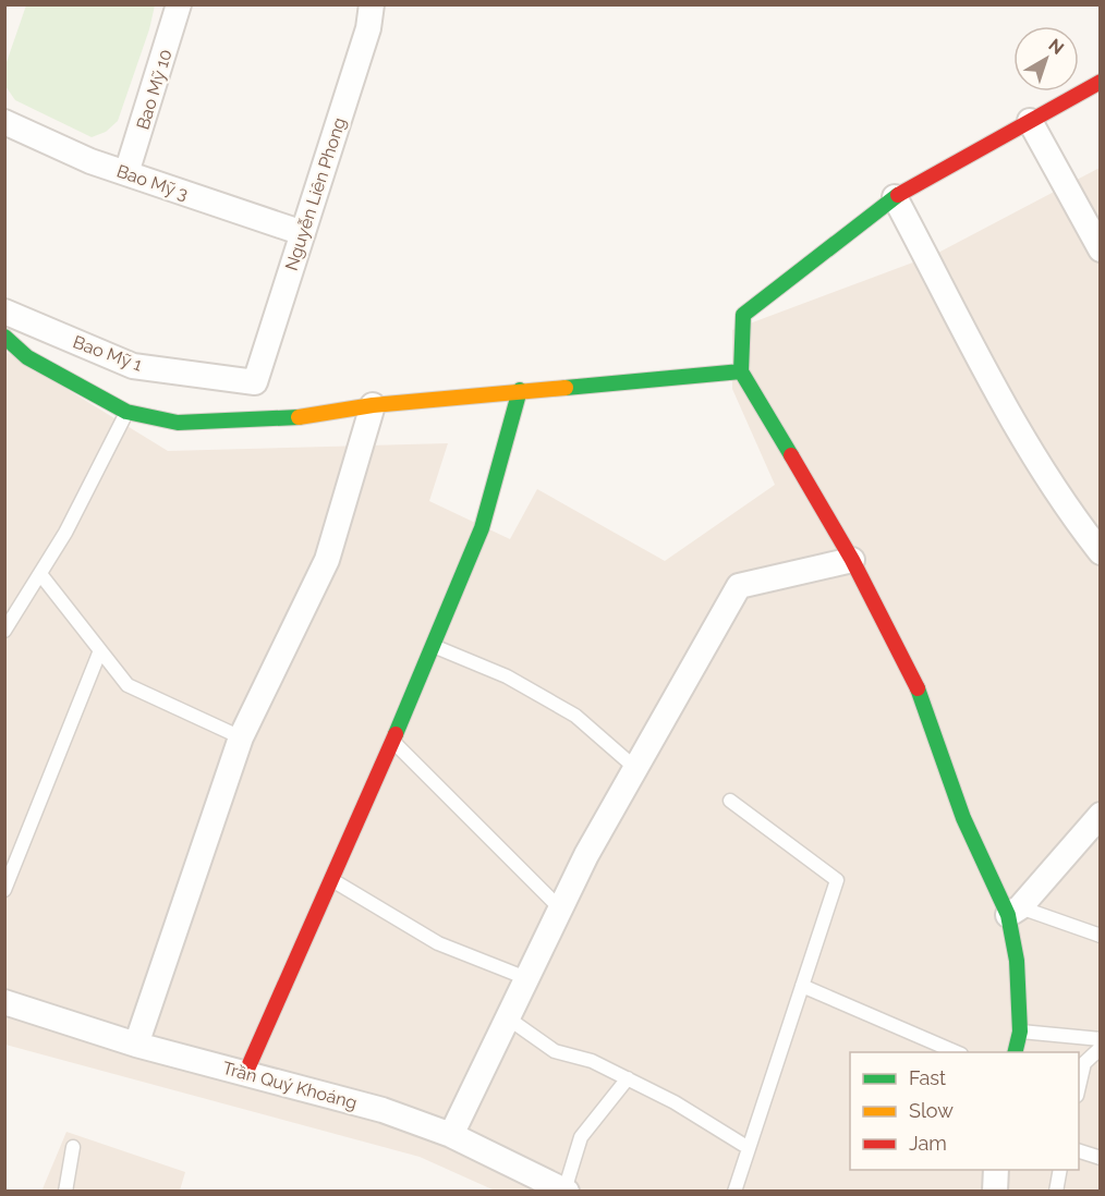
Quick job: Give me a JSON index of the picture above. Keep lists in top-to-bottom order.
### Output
{
  "streets": {
    "street": [
      "Bao Mỹ 10",
      "Bao Mỹ 3",
      "Nguyễn Liên Phong",
      "Bao Mỹ 1",
      "Trần Quý Khoáng"
    ]
  },
  "crossings": [
    ["Bao Mỹ 10", "Bao Mỹ 3"],
    ["Bao Mỹ 3", "Nguyễn Liên Phong"],
    ["Nguyễn Liên Phong", "Bao Mỹ 1"]
  ],
  "legend": ["Fast", "Slow", "Jam"],
  "north": "top right"
}
